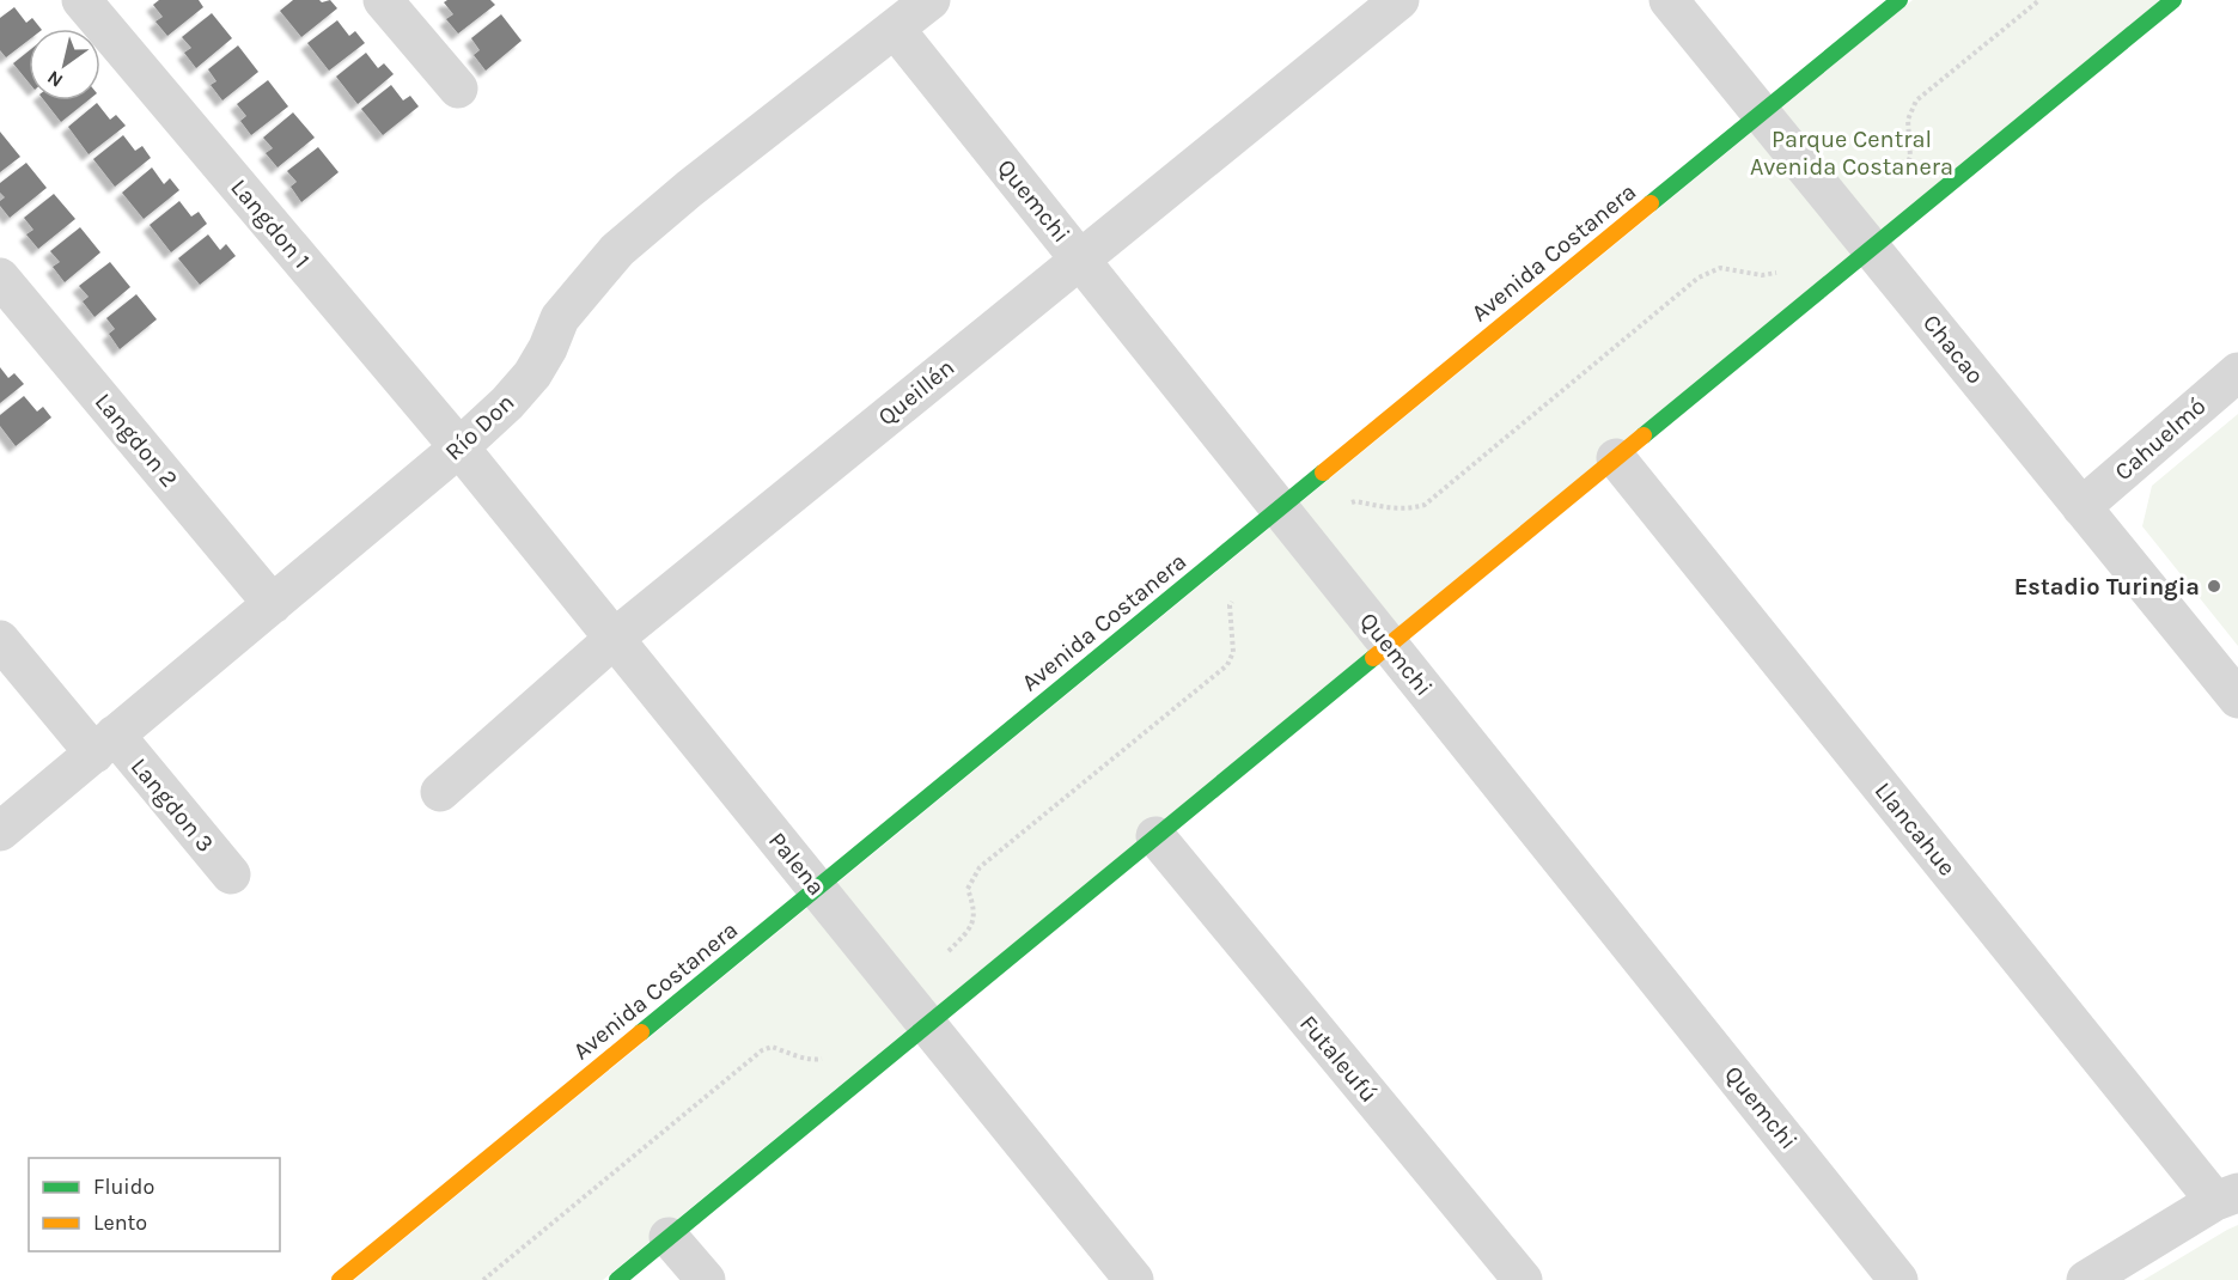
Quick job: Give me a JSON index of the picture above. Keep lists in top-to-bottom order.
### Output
{
  "streets": {
    "main road": ["Avenida Costanera"],
    "street": [
      "Quemchi",
      "Langdon 1",
      "Chacao",
      "Queillén",
      "Río Don",
      "Cahuelmó",
      "Langdon 2",
      "Langdon 3",
      "Llancahue",
      "Palena",
      "Futaleufú"
    ]
  },
  "crossings": [
    ["Quemchi", "Avenida Costanera"],
    ["Quemchi", "Queillén"],
    ["Quemchi", "Río Don"],
    ["Langdon 1", "Río Don"],
    ["Langdon 1", "Palena"],
    ["Avenida Costanera", "Chacao"],
    ["Avenida Costanera", "Palena"],
    ["Chacao", "Cahuelmó"],
    ["Queillén", "Palena"],
    ["Río Don", "Langdon 2"],
    ["Río Don", "Langdon 3"],
    ["Río Don", "Palena"]
  ],
  "parks": ["Parque Central Avenida Costanera"],
  "places": ["Estadio Turingia"],
  "legend": ["Fluido", "Lento"],
  "north": "bottom left"
}
